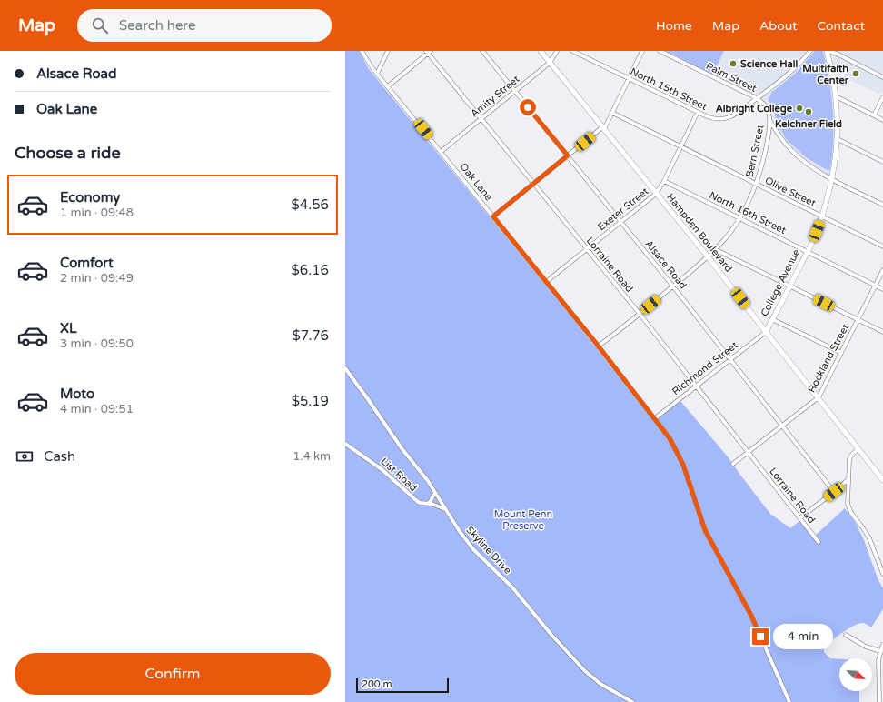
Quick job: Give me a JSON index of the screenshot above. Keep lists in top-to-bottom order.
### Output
{
  "streets": {
    "main road": ["Hampden Boulevard", "College Avenue"],
    "street": [
      "Palm Street",
      "North 15th Street",
      "Amity Street",
      "Bern Street",
      "Oak Lane",
      "Olive Street",
      "Exeter Street",
      "North 16th Street",
      "Lorraine Road",
      "Alsace Road",
      "Rockland Street",
      "Richmond Street",
      "List Road",
      "Skyline Drive"
    ]
  },
  "crossings": [
    ["Palm Street", "North 15th Street"],
    ["Palm Street", "Bern Street"],
    ["North 15th Street", "Bern Street"],
    ["North 15th Street", "Exeter Street"],
    ["Amity Street", "Oak Lane"],
    ["Amity Street", "Hampden Boulevard"],
    ["Amity Street", "Lorraine Road"],
    ["Amity Street", "Alsace Road"],
    ["Bern Street", "Oak Lane"],
    ["Bern Street", "Olive Street"],
    ["Bern Street", "North 16th Street"],
    ["Bern Street", "Hampden Boulevard"],
    ["Bern Street", "Lorraine Road"],
    ["Bern Street", "Alsace Road"],
    ["Oak Lane", "Exeter Street"],
    ["Oak Lane", "Richmond Street"],
    ["Olive Street", "Exeter Street"],
    ["Olive Street", "College Avenue"],
    ["Exeter Street", "North 16th Street"],
    ["Exeter Street", "Hampden Boulevard"],
    ["Exeter Street", "Lorraine Road"],
    ["Exeter Street", "Alsace Road"],
    ["North 16th Street", "College Avenue"],
    ["North 16th Street", "Rockland Street"],
    ["Hampden Boulevard", "College Avenue"],
    ["Hampden Boulevard", "Rockland Street"],
    ["Hampden Boulevard", "Richmond Street"],
    ["Lorraine Road", "Rockland Street"],
    ["Lorraine Road", "Richmond Street"],
    ["Alsace Road", "Rockland Street"],
    ["Alsace Road", "Richmond Street"],
    ["College Avenue", "Richmond Street"],
    ["List Road", "Skyline Drive"]
  ],
  "parks": ["Mount Penn Preserve"],
  "places": [
    "Science Hall",
    "Multifaith Center",
    "Albright College",
    "Kelchner Field"
  ],
  "scale_bar": "200 m",
  "north": "bottom right",
  "page": {
    "header": "Map",
    "search": "Search here",
    "nav": [
      "Home",
      "Map",
      "About",
      "Contact"
    ],
    "banner": ["Alsace Road", "Oak Lane"],
    "heading": "Choose a ride",
    "list": [
      {
        "name": "Economy",
        "note": "1 min · 09:48",
        "value": "$4.56"
      },
      {
        "name": "Comfort",
        "note": "2 min · 09:49",
        "value": "$6.16"
      },
      {
        "name": "XL",
        "note": "3 min · 09:50",
        "value": "$7.76"
      },
      {
        "name": "Moto",
        "note": "4 min · 09:51",
        "value": "$5.19"
      }
    ],
    "pay": ["Cash", "1.4 km"],
    "bubble": "4 min",
    "buttons": "Confirm",
    "scale": "200 m"
  }
}
